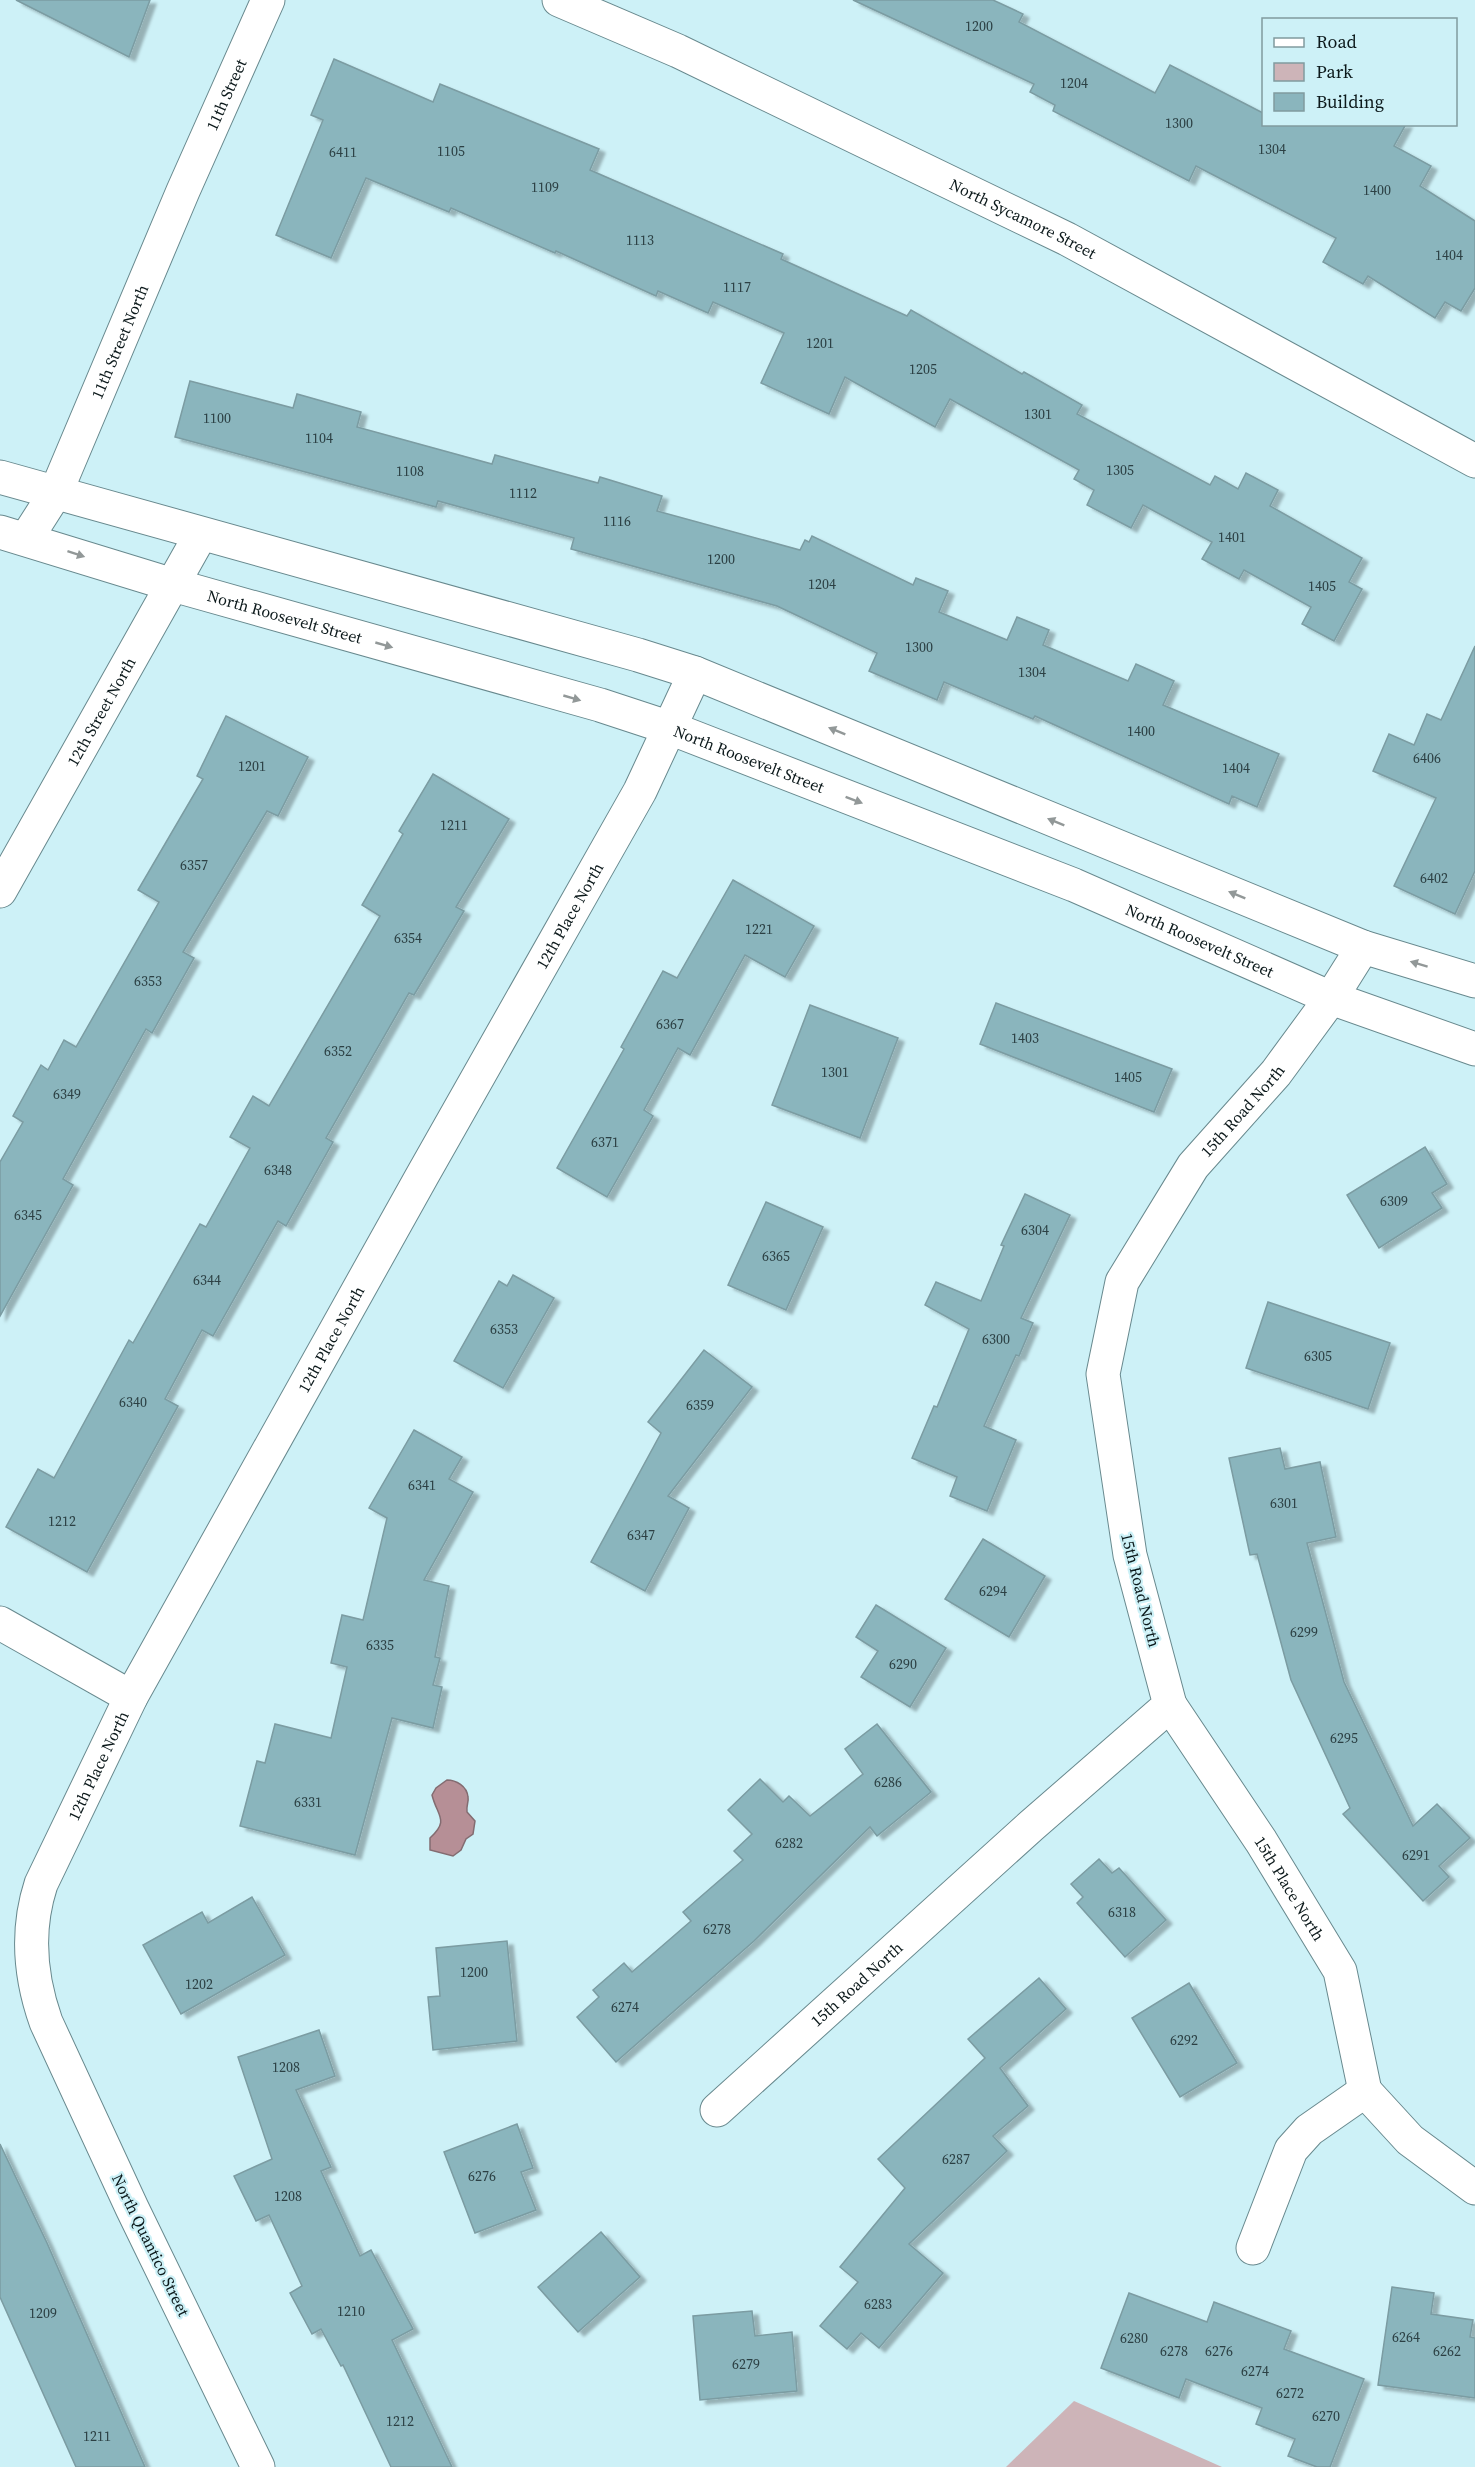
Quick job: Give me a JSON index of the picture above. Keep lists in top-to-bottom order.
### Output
{
  "streets": {
    "street": [
      "11th Street",
      "North Sycamore Street",
      "11th Street North",
      "North Roosevelt Street",
      "12th Street North",
      "12th Place North",
      "15th Road North",
      "15th Place North",
      "North Quantico Street"
    ]
  },
  "crossings": [
    ["11th Street", "11th Street North"],
    ["North Roosevelt Street", "12th Street North"],
    ["North Roosevelt Street", "12th Place North"],
    ["North Roosevelt Street", "15th Road North"],
    ["12th Place North", "North Quantico Street"],
    ["15th Road North", "15th Place North"]
  ],
  "house_numbers": [
    "1200",
    "1204",
    "1300",
    "1304",
    "1105",
    "6411",
    "1109",
    "1400",
    "1113",
    "1404",
    "1117",
    "1201",
    "1205",
    "1301",
    "1100",
    "1104",
    "1305",
    "1108",
    "1112",
    "1116",
    "1401",
    "1200",
    "1204",
    "1405",
    "1300",
    "1304",
    "1400",
    "6406",
    "1201",
    "1404",
    "1211",
    "6357",
    "6402",
    "1221",
    "6354",
    "6353",
    "6367",
    "1403",
    "6352",
    "1301",
    "1405",
    "6349",
    "6371",
    "6348",
    "6309",
    "6345",
    "6304",
    "6365",
    "6344",
    "6353",
    "6300",
    "6305",
    "6340",
    "6359",
    "6341",
    "6301",
    "1212",
    "6347",
    "6294",
    "6299",
    "6335",
    "6290",
    "6295",
    "6286",
    "6331",
    "6282",
    "6291",
    "6318",
    "6278",
    "1200",
    "1202",
    "6274",
    "6292",
    "1208",
    "6287",
    "6276",
    "1208",
    "6283",
    "1210",
    "1209",
    "6264",
    "6280",
    "6278",
    "6276",
    "6262",
    "6279",
    "6274",
    "6272",
    "6270",
    "1212",
    "1211"
  ],
  "legend": ["Road", "Park", "Building"]
}
